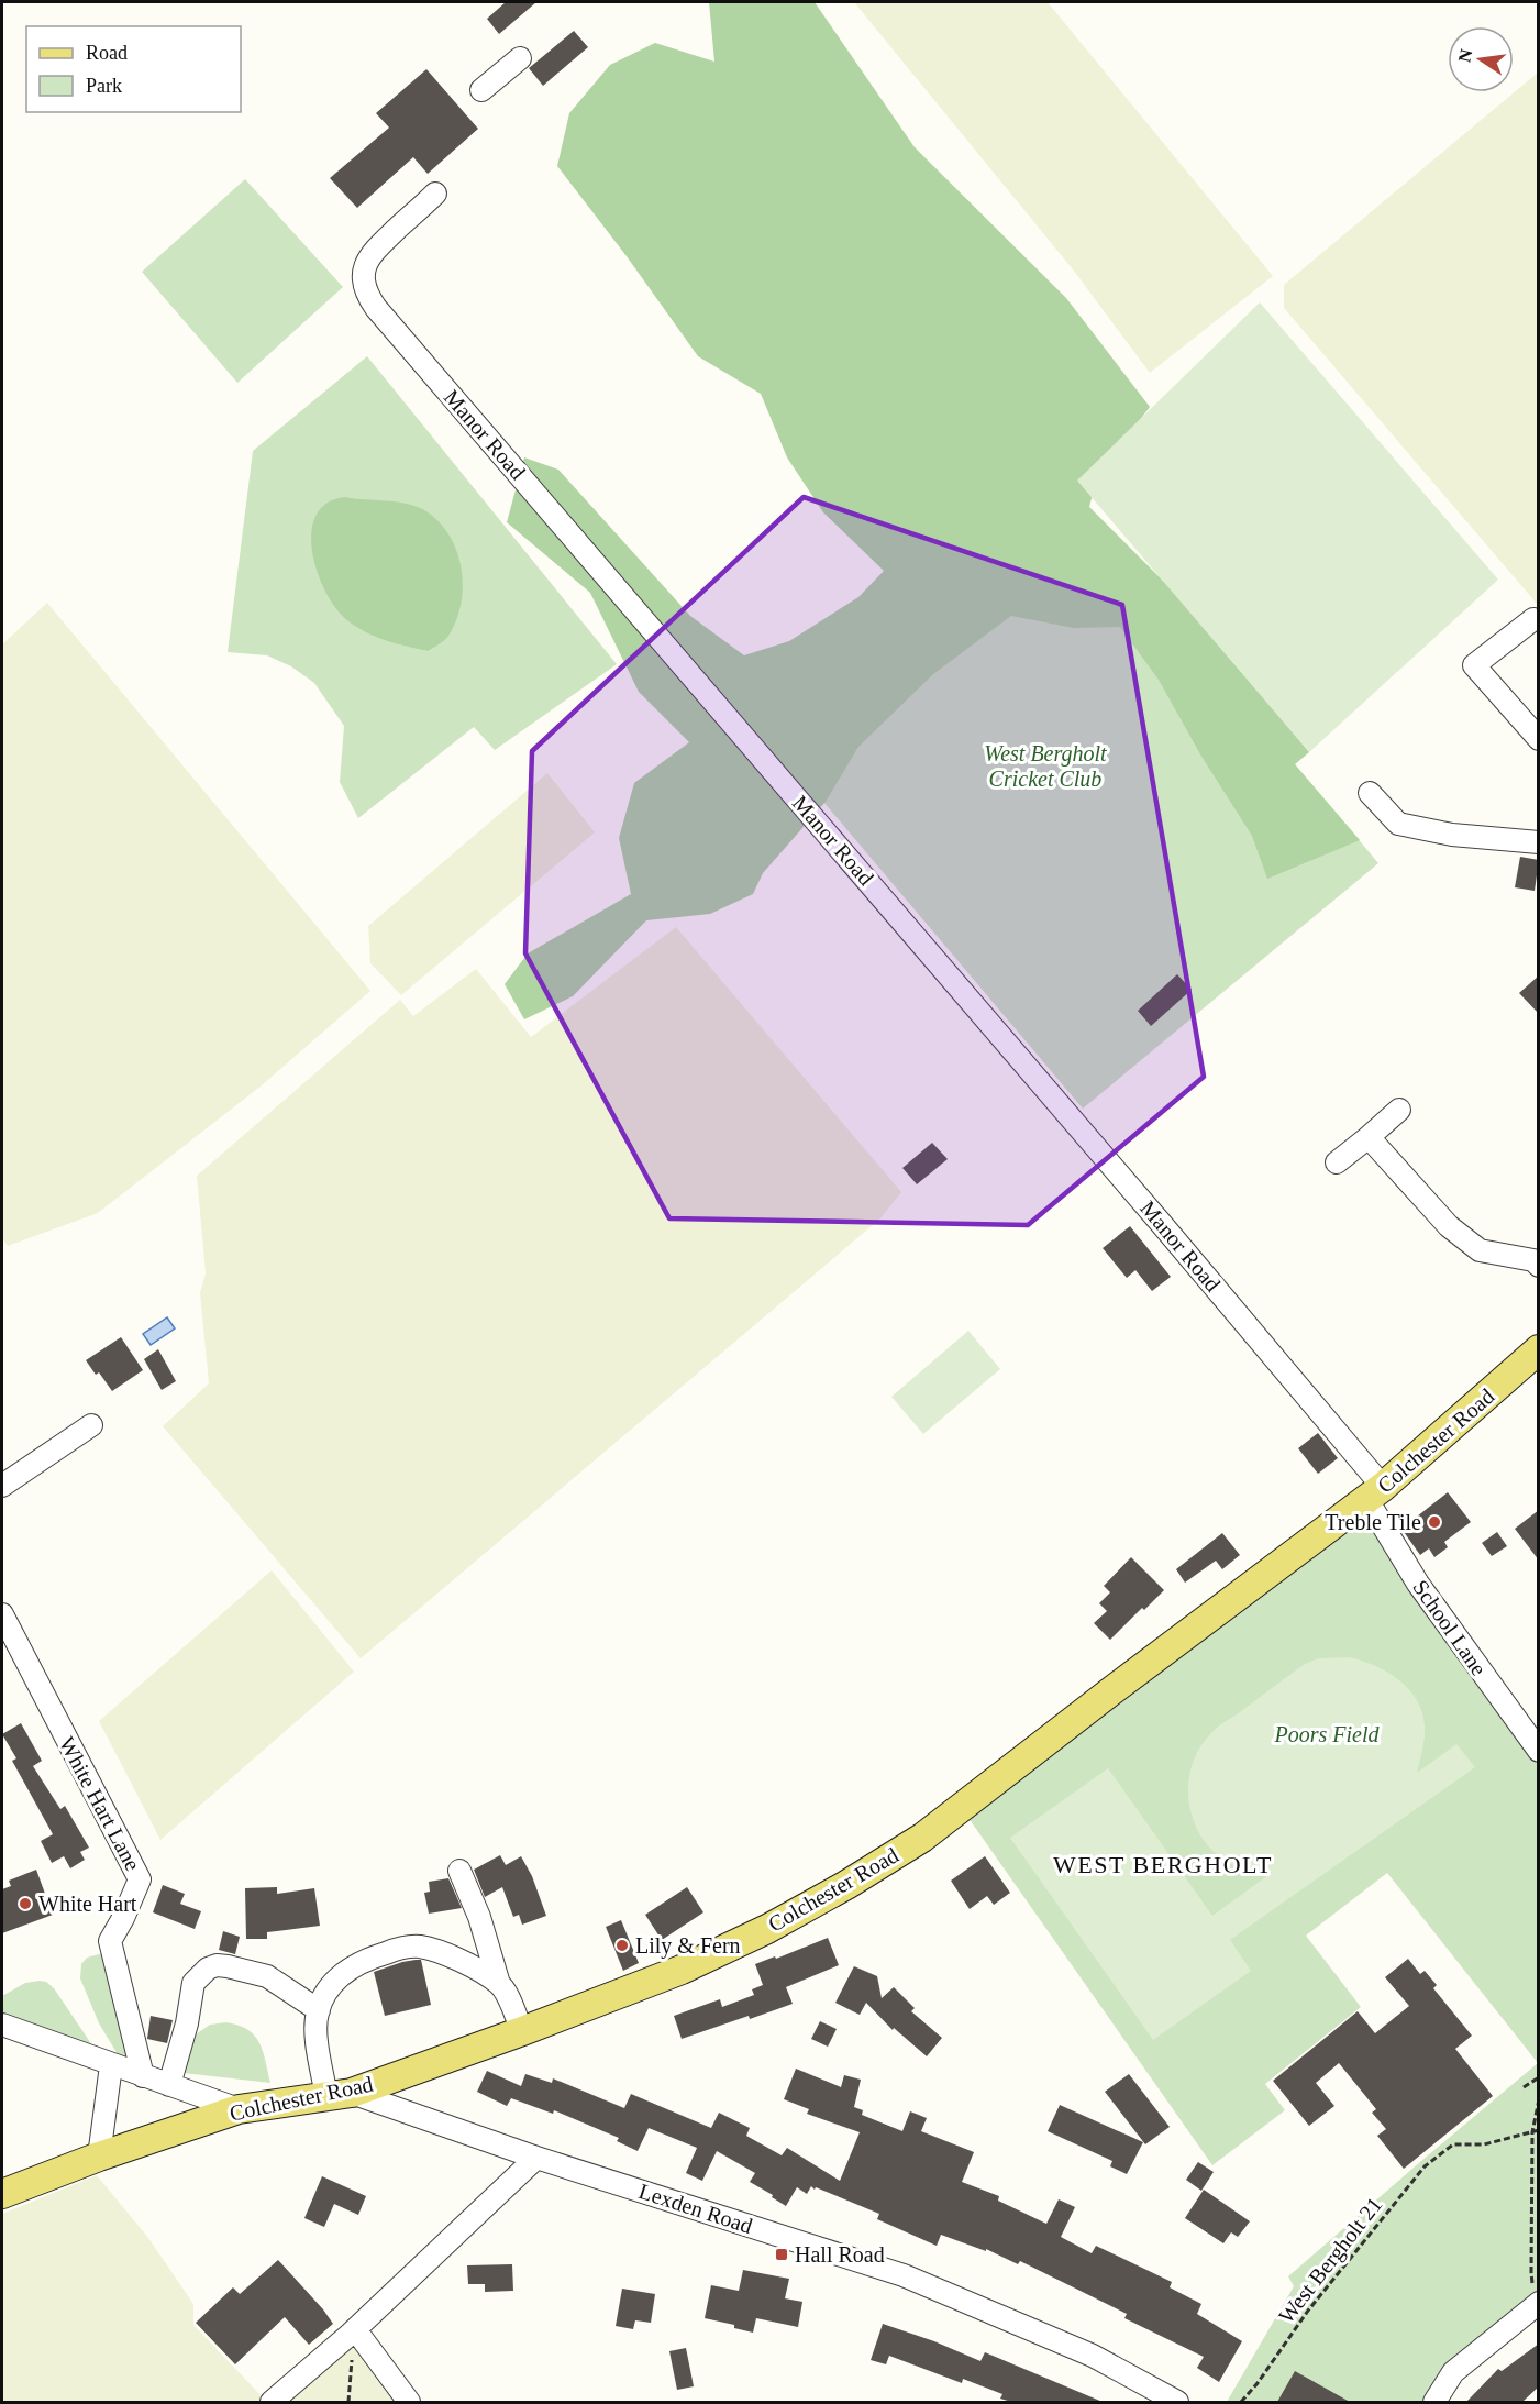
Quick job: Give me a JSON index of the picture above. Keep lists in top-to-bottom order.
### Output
{
  "streets": {
    "main road": ["Colchester Road"],
    "street": [
      "Manor Road",
      "School Lane",
      "White Hart Lane",
      "Lexden Road"
    ],
    "path": ["West Bergholt 21"]
  },
  "crossings": [
    ["Manor Road", "Colchester Road"],
    ["Manor Road", "School Lane"],
    ["Colchester Road", "School Lane"],
    ["Colchester Road", "Lexden Road"]
  ],
  "districts": ["WEST BERGHOLT"],
  "parks": ["West Bergholt Cricket Club", "Poors Field"],
  "places": {
    "other": ["Treble Tile", "White Hart", "Lily & Fern"],
    "transit": ["Hall Road"]
  },
  "legend": ["Road", "Park"],
  "north": "left"
}
